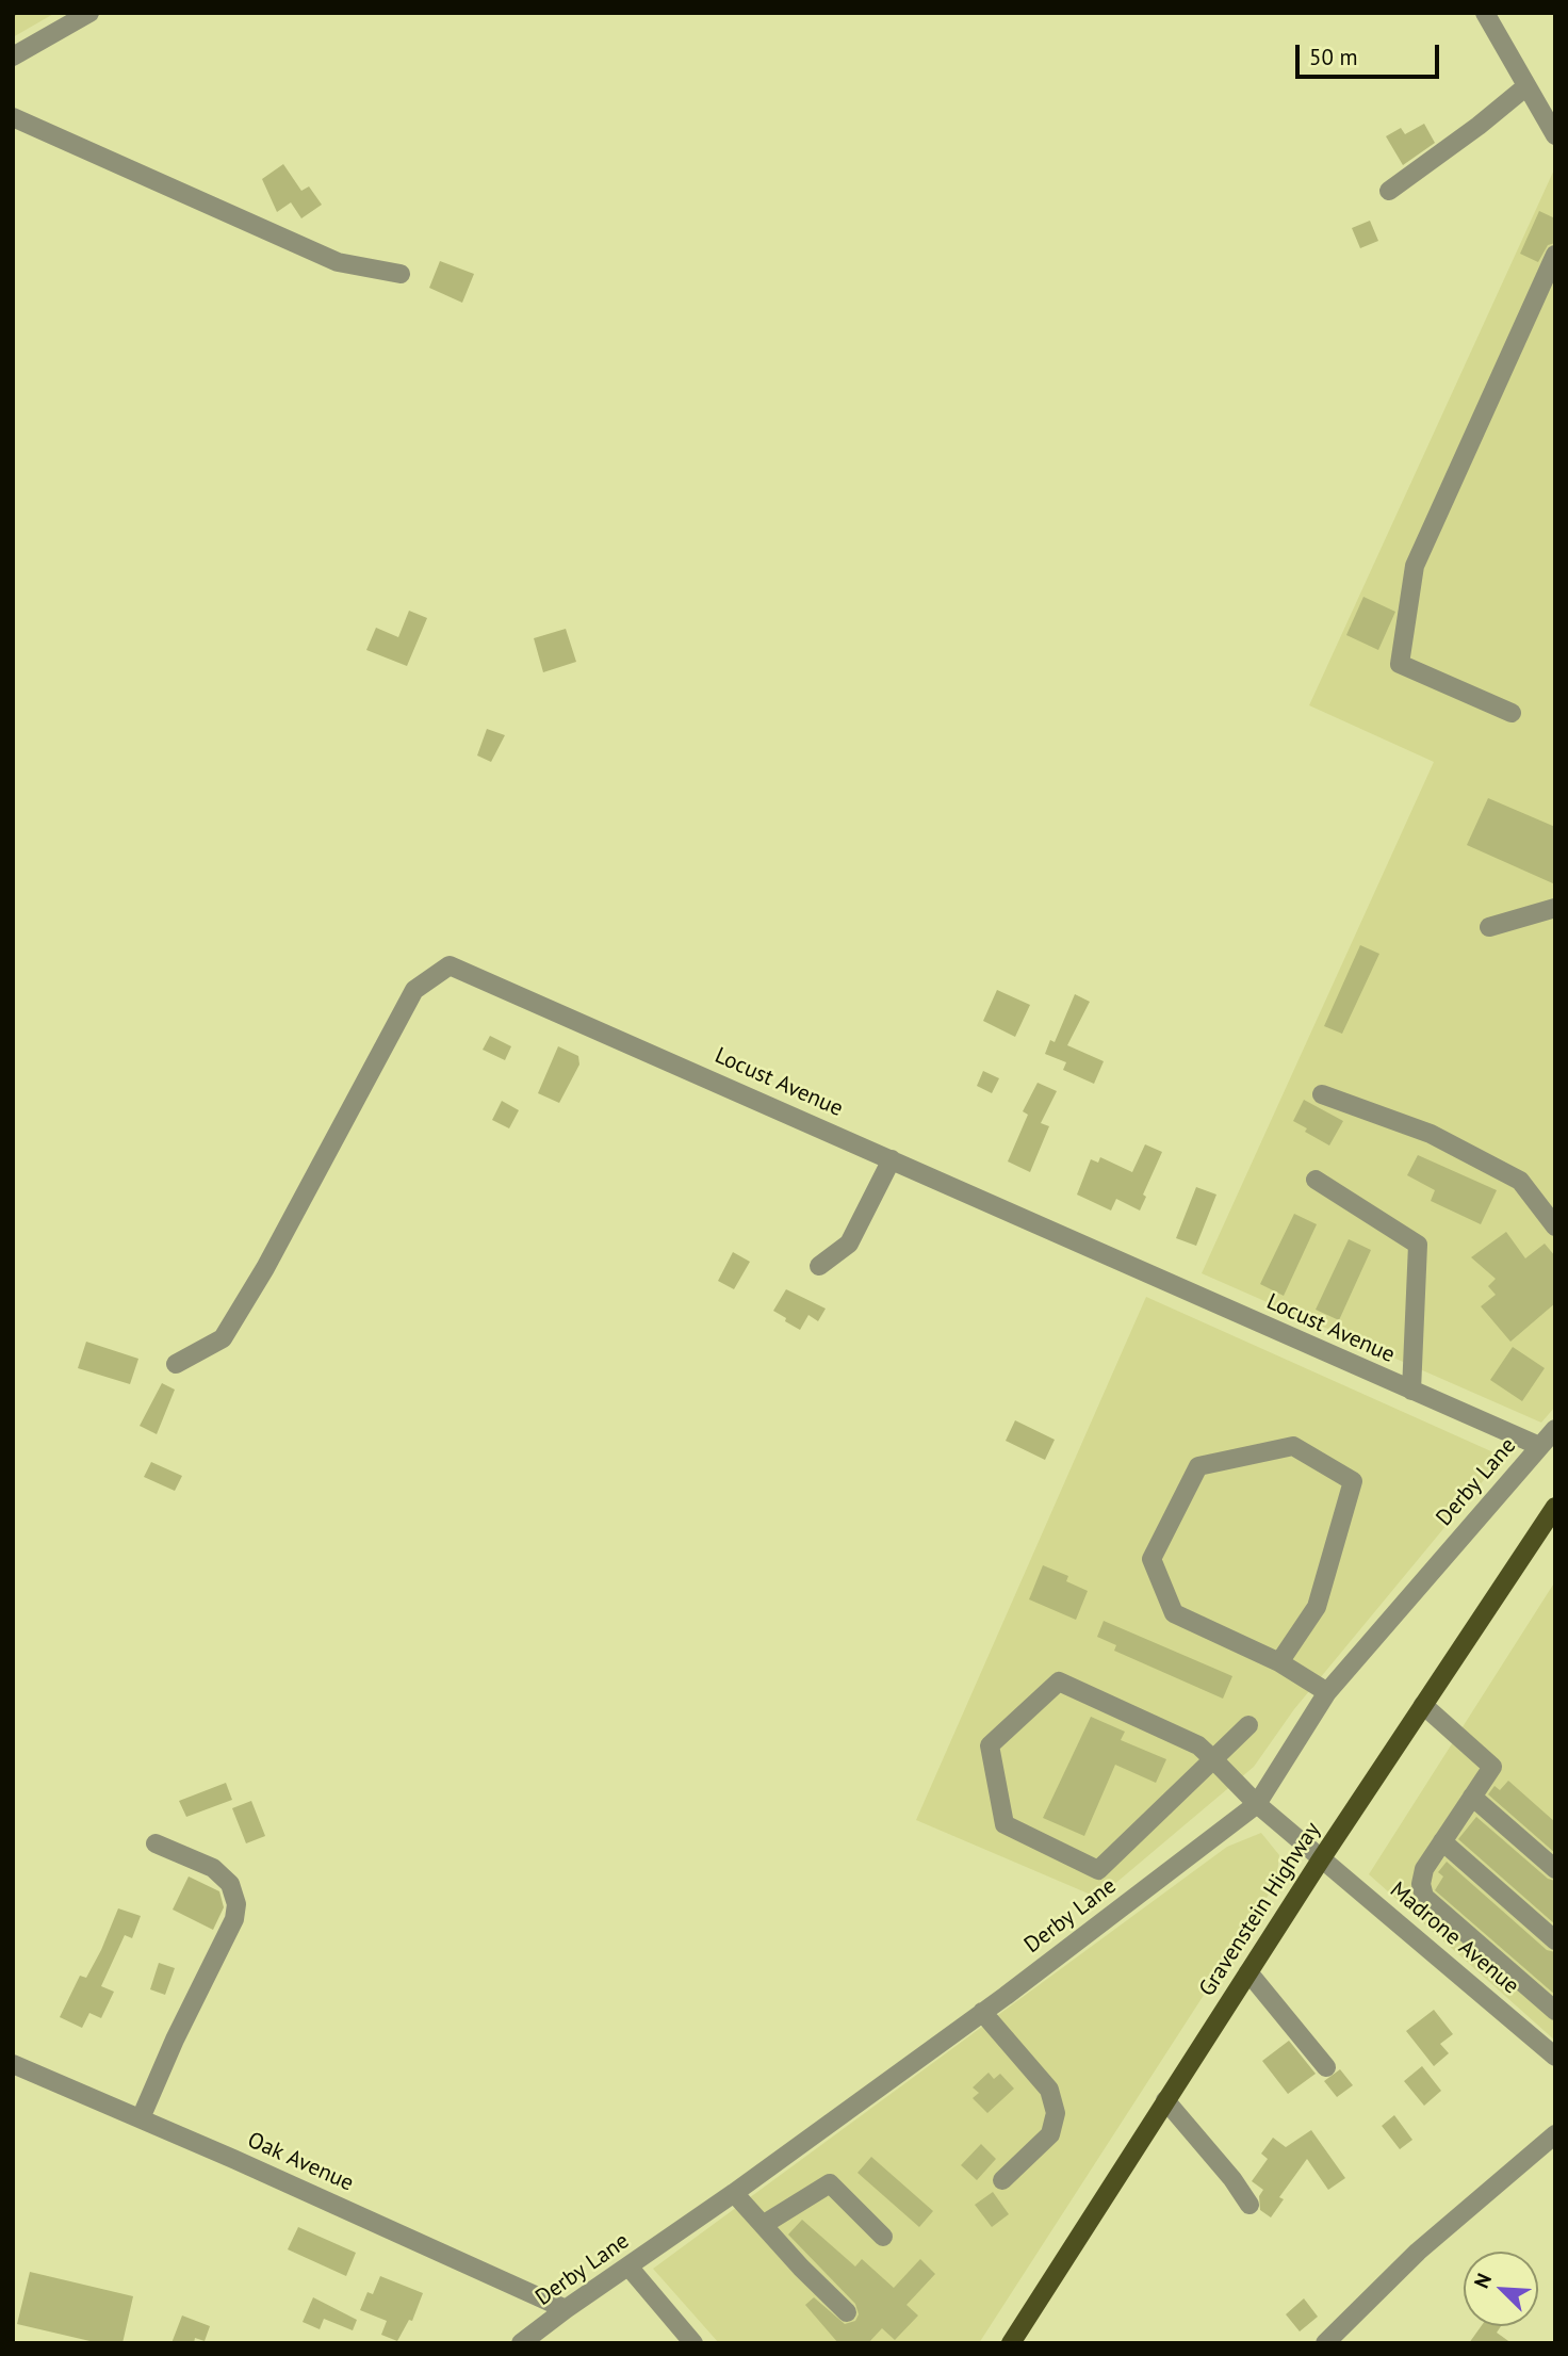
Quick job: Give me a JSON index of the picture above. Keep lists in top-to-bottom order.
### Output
{
  "streets": {
    "main road": ["Gravenstein Highway"],
    "street": [
      "Locust Avenue",
      "Derby Lane",
      "Madrone Avenue",
      "Oak Avenue"
    ]
  },
  "crossings": [
    ["Locust Avenue", "Derby Lane"],
    ["Derby Lane", "Madrone Avenue"],
    ["Derby Lane", "Oak Avenue"],
    ["Gravenstein Highway", "Madrone Avenue"]
  ],
  "scale_bar": "50 m",
  "north": "top left"
}
